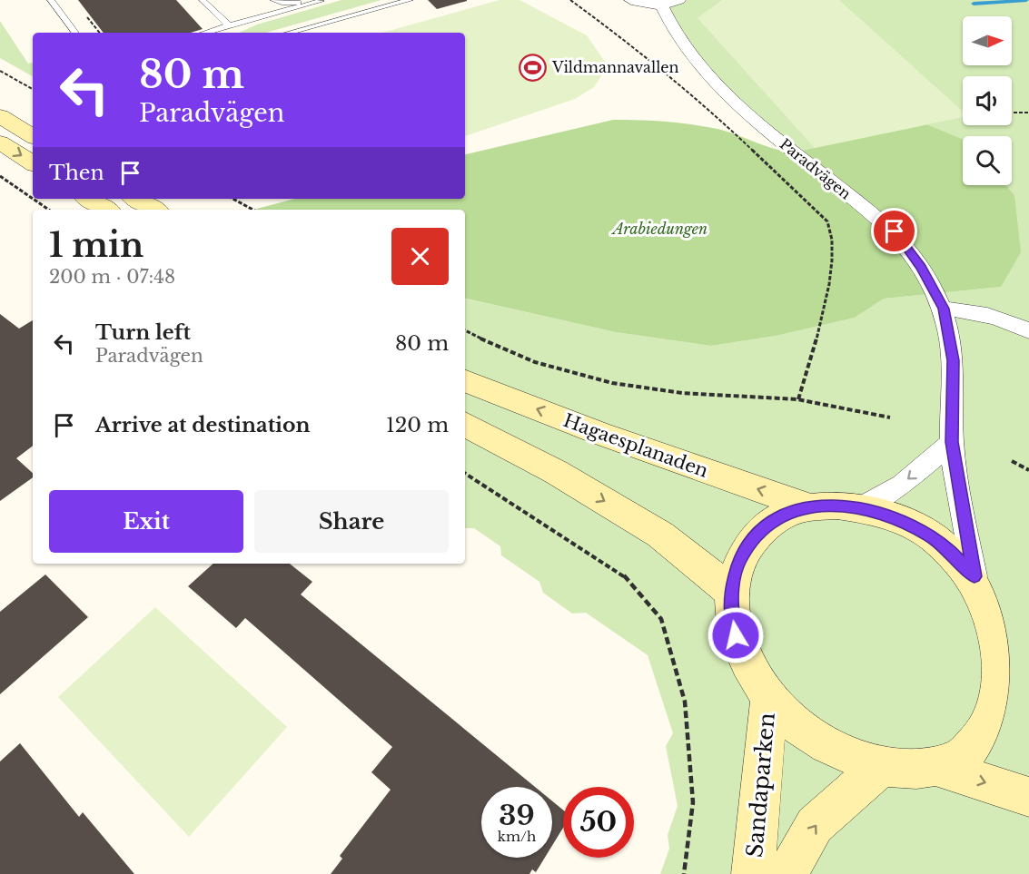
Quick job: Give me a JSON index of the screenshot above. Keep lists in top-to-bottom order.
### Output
{
  "streets": {
    "main road": ["Hagaesplanaden", "Sandaparken"],
    "street": ["Paradvägen"]
  },
  "one_way": ["Sandaparken"],
  "parks": ["Arabiedungen"],
  "places": {
    "sports": ["Vildmannavallen"]
  },
  "north": "right",
  "page": {
    "turn": ["80 m", "Paradvägen"],
    "then": "Then",
    "heading": ["1 min", "200 m · 07:48"],
    "list": [
      {
        "name": "Turn left",
        "note": "Paradvägen",
        "value": "80 m"
      },
      {
        "name": "Arrive at destination",
        "value": "120 m"
      }
    ],
    "buttons": ["Exit", "Share"],
    "speed": "39 km/h",
    "limit": "50"
  }
}
